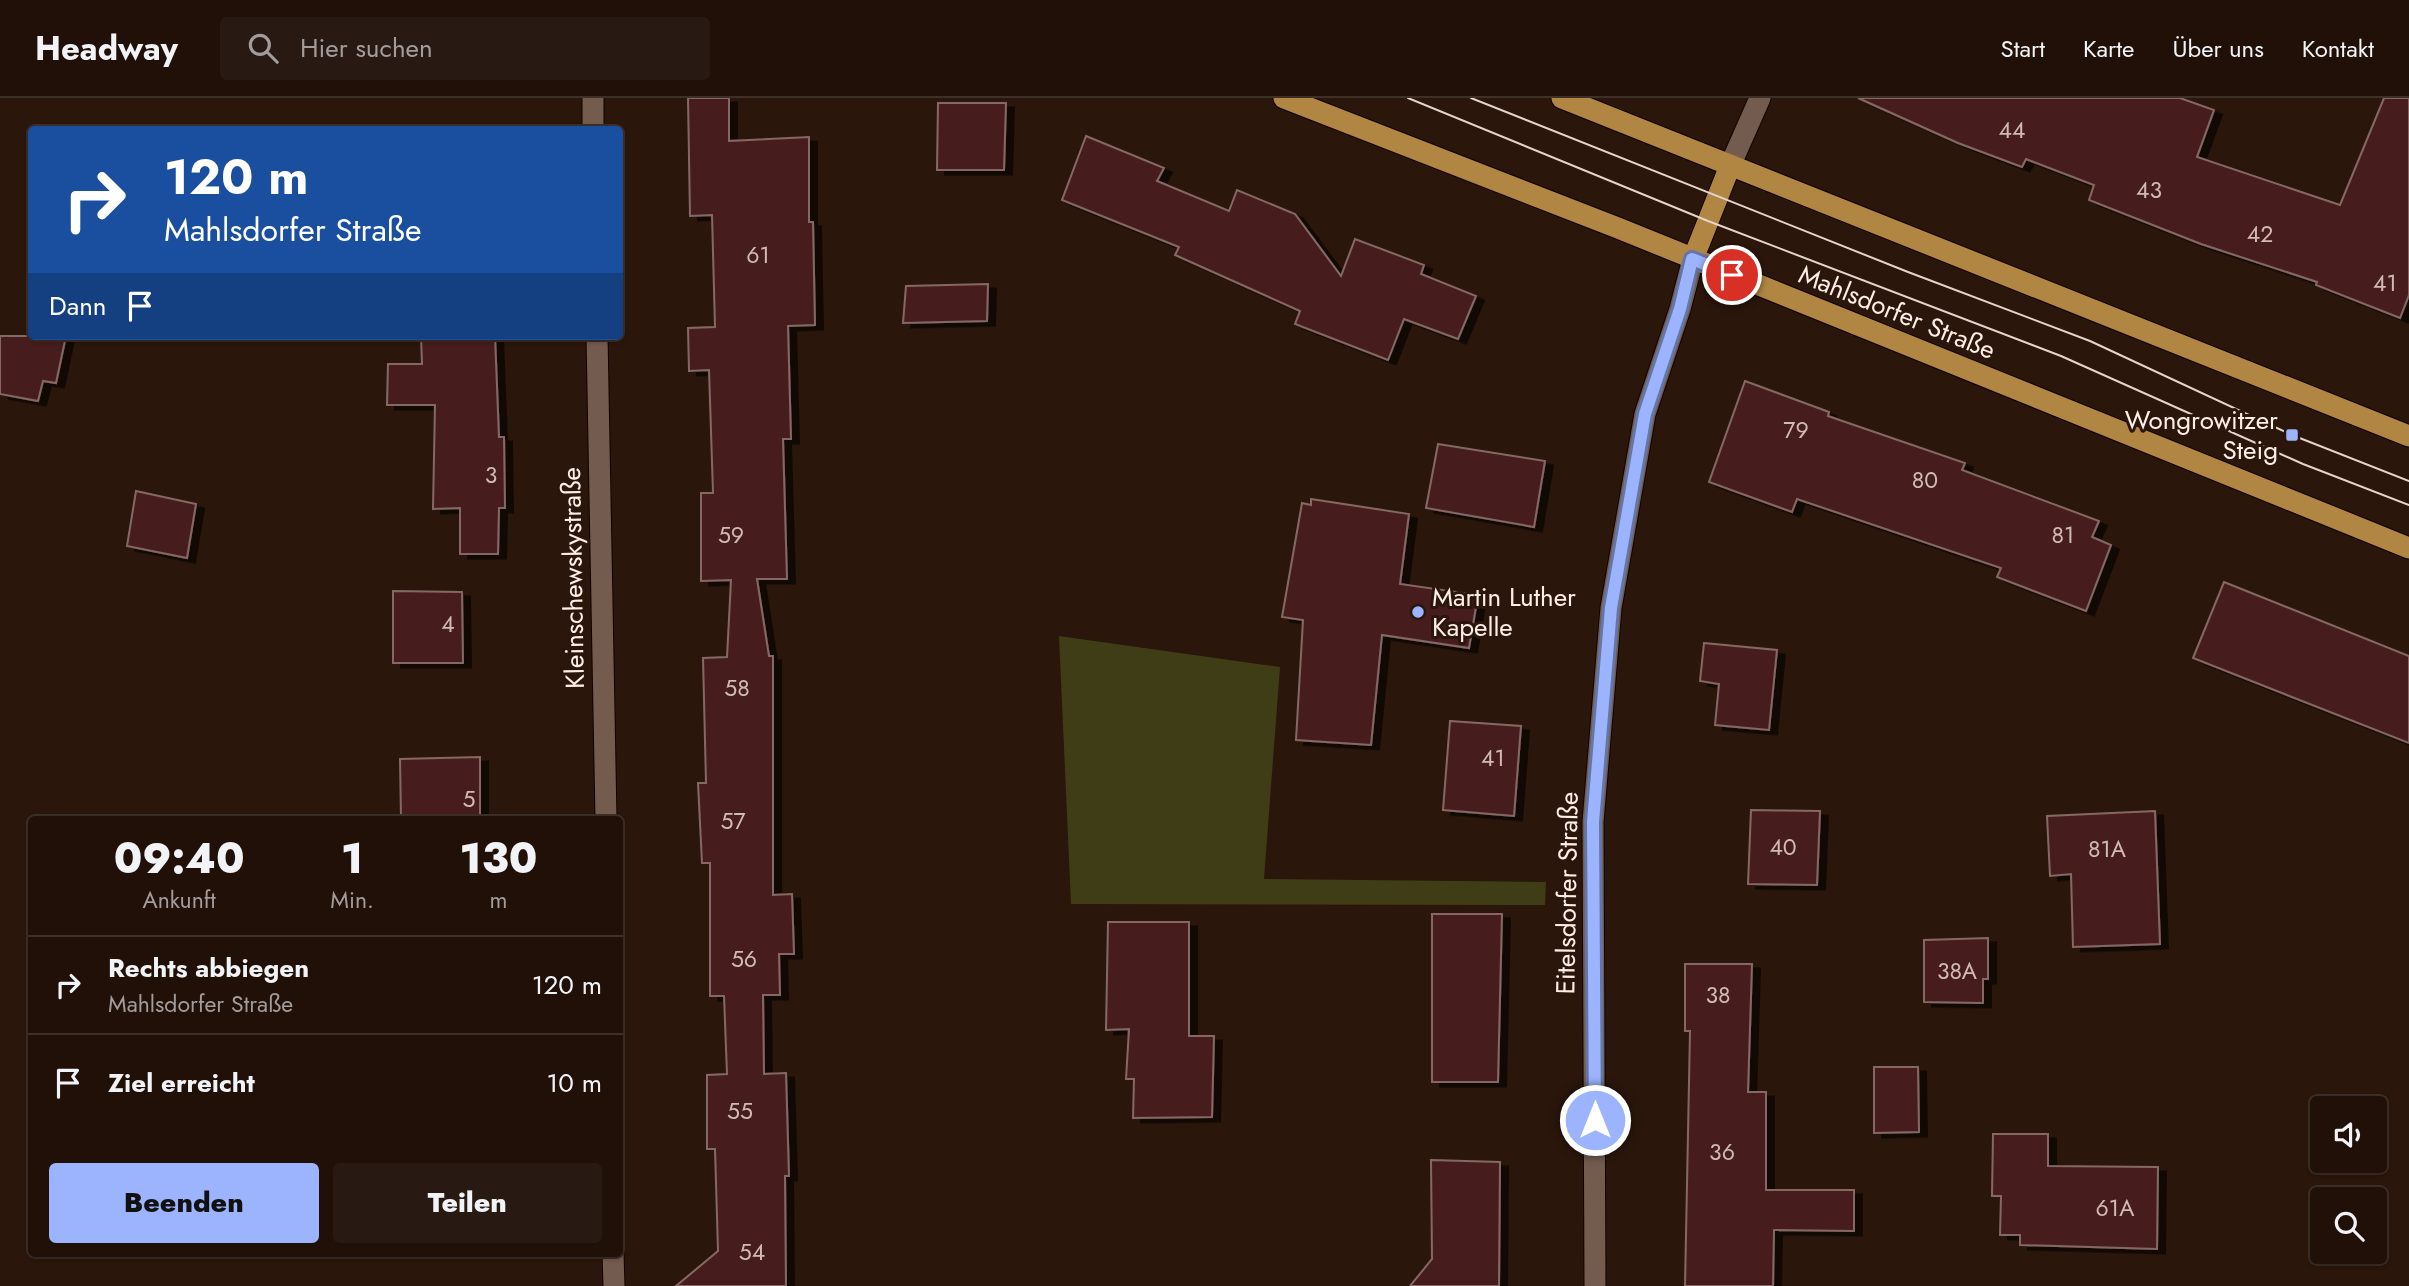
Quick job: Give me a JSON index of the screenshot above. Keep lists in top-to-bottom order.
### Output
{
  "streets": {
    "main road": ["Mahlsdorfer Straße"],
    "street": ["Kleinschewskystraße", "Eitelsdorfer Straße"]
  },
  "crossings": [
    ["Mahlsdorfer Straße", "Eitelsdorfer Straße"]
  ],
  "places": {
    "transit": ["Wongrowitzer Steig"],
    "other": ["Martin Luther Kapelle"]
  },
  "house_numbers": [
    "44",
    "43",
    "42",
    "61",
    "41",
    "79",
    "3",
    "80",
    "59",
    "81",
    "4",
    "58",
    "41",
    "5",
    "57",
    "40",
    "81A",
    "56",
    "38A",
    "38",
    "55",
    "36",
    "61A",
    "54"
  ],
  "page": {
    "header": "Headway",
    "search": "Hier suchen",
    "nav": [
      "Start",
      "Karte",
      "Über uns",
      "Kontakt"
    ],
    "turn": ["120 m", "Mahlsdorfer Straße"],
    "then": "Dann",
    "eta": [
      "09:40",
      "Ankunft",
      "1",
      "Min.",
      "130",
      "m"
    ],
    "list": [
      {
        "name": "Rechts abbiegen",
        "note": "Mahlsdorfer Straße",
        "value": "120 m"
      },
      {
        "name": "Ziel erreicht",
        "value": "10 m"
      }
    ],
    "buttons": ["Beenden", "Teilen"]
  }
}
